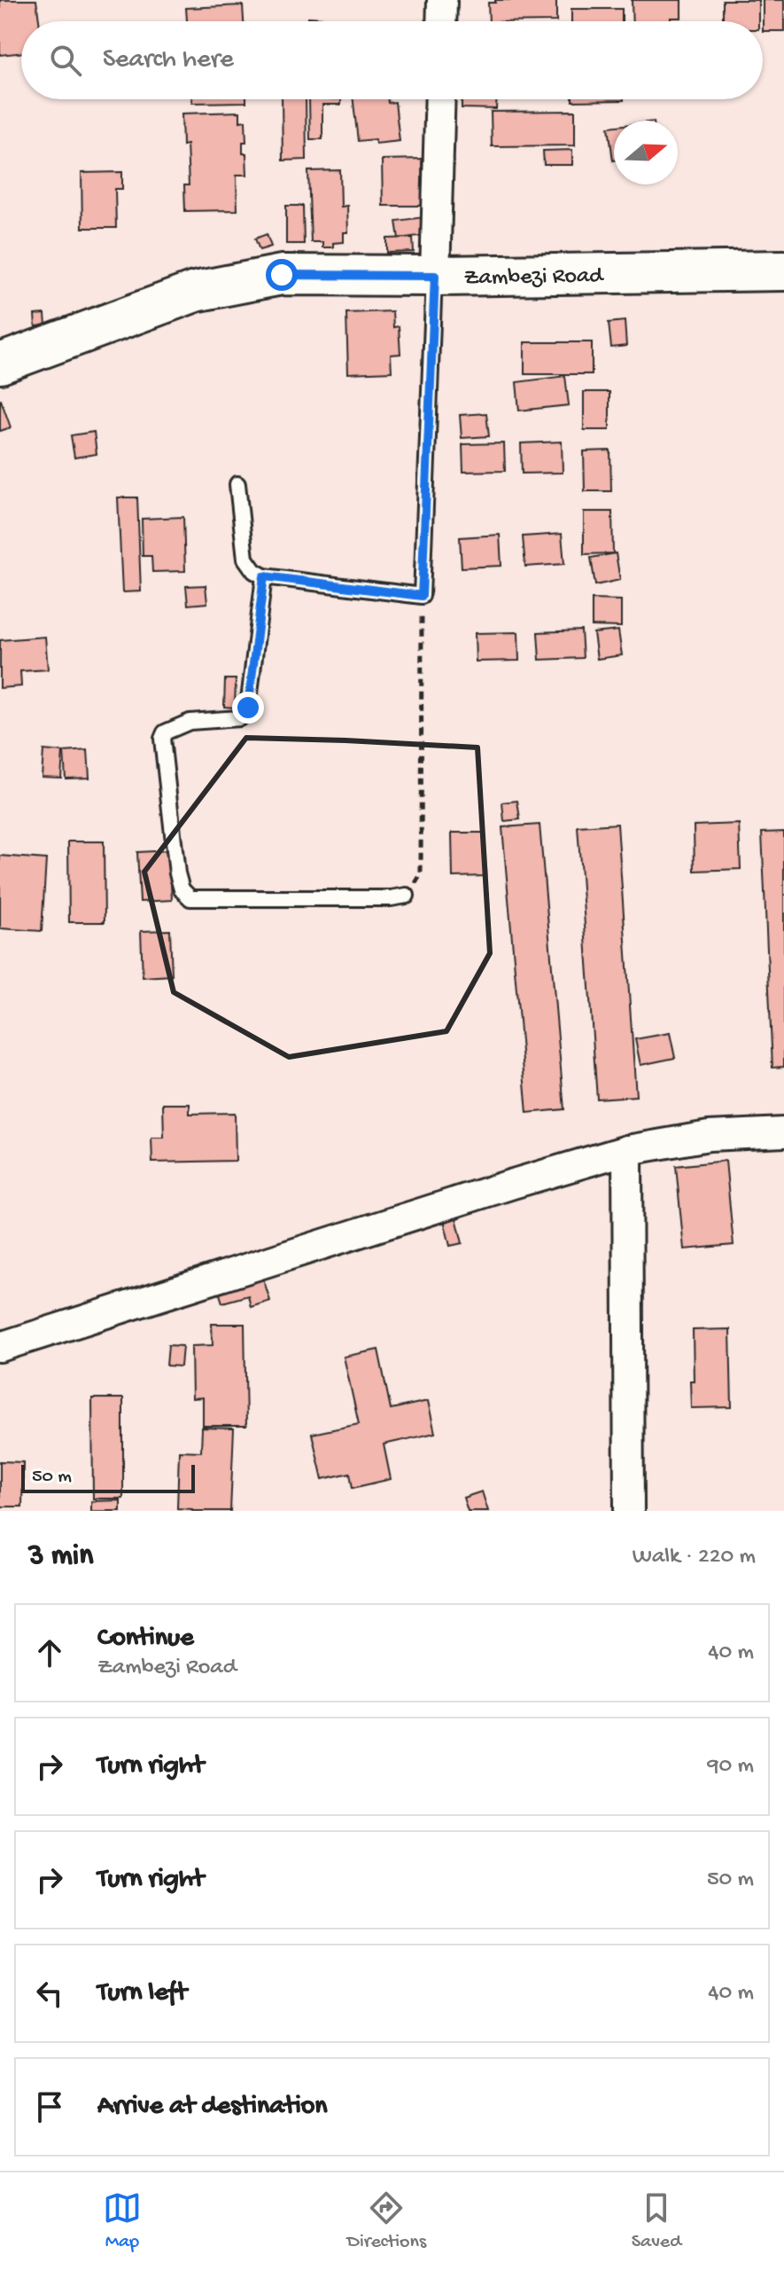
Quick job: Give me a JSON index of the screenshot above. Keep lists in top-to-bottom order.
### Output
{
  "streets": {
    "main road": ["Zambezi Road"]
  },
  "scale_bar": "50 m",
  "north": "right",
  "page": {
    "search": "Search here",
    "scale": "50 m",
    "heading": ["3 min", "Walk · 220 m"],
    "list": [
      ["Continue", "Zambezi Road", "40 m"],
      ["Turn right", "90 m"],
      ["Turn right", "50 m"],
      ["Turn left", "40 m"],
      "Arrive at destination"
    ],
    "nav": ["Map", "Directions", "Saved"]
  }
}
